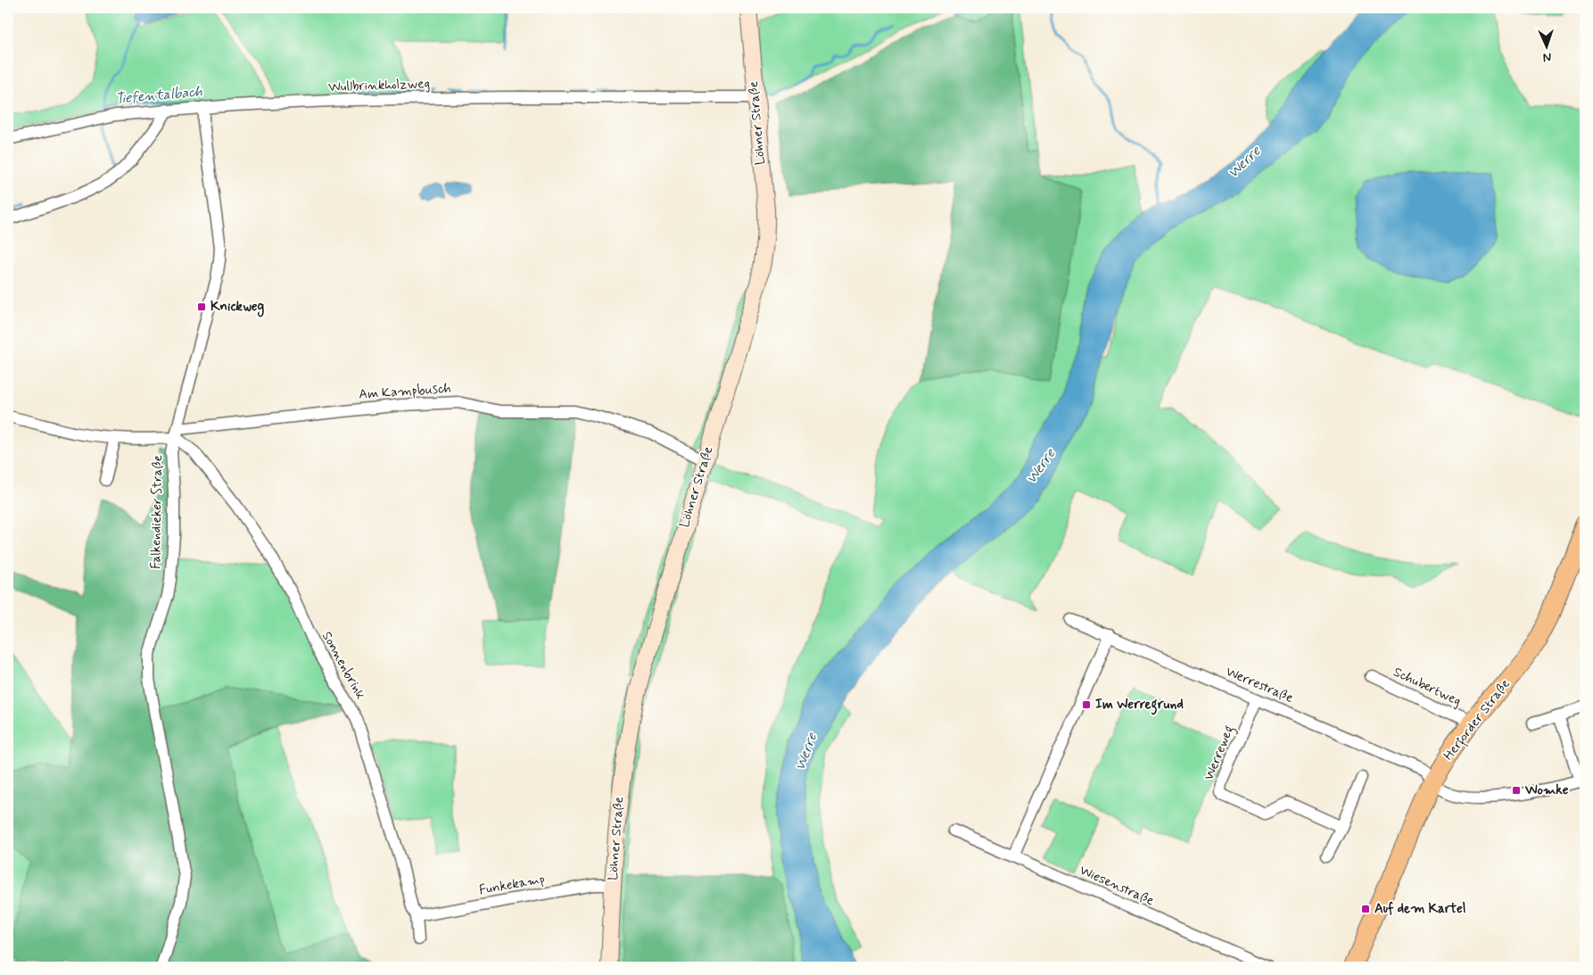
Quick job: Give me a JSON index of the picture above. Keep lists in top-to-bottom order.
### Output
{
  "streets": {
    "main road": ["Löhner Straße", "Herforder Straße"],
    "street": [
      "Wullbrinkholzweg",
      "Am Kampbusch",
      "Falkendieker Straße",
      "Sonnenbrink",
      "Werrestraße",
      "Schubertweg",
      "Werreweg",
      "Funkekamp",
      "Wiesenstraße"
    ]
  },
  "crossings": [
    ["Wullbrinkholzweg", "Löhner Straße"],
    ["Wullbrinkholzweg", "Falkendieker Straße"],
    ["Löhner Straße", "Am Kampbusch"],
    ["Löhner Straße", "Funkekamp"],
    ["Am Kampbusch", "Falkendieker Straße"],
    ["Am Kampbusch", "Sonnenbrink"],
    ["Falkendieker Straße", "Sonnenbrink"],
    ["Sonnenbrink", "Funkekamp"],
    ["Werrestraße", "Herforder Straße"],
    ["Werrestraße", "Werreweg"],
    ["Schubertweg", "Herforder Straße"]
  ],
  "water": ["Tiefentalbach", "Werre"],
  "places": {
    "transit": [
      "Knickweg",
      "Im Werregrund",
      "Womke",
      "Auf dem Kartel"
    ]
  },
  "north": "bottom"
}
